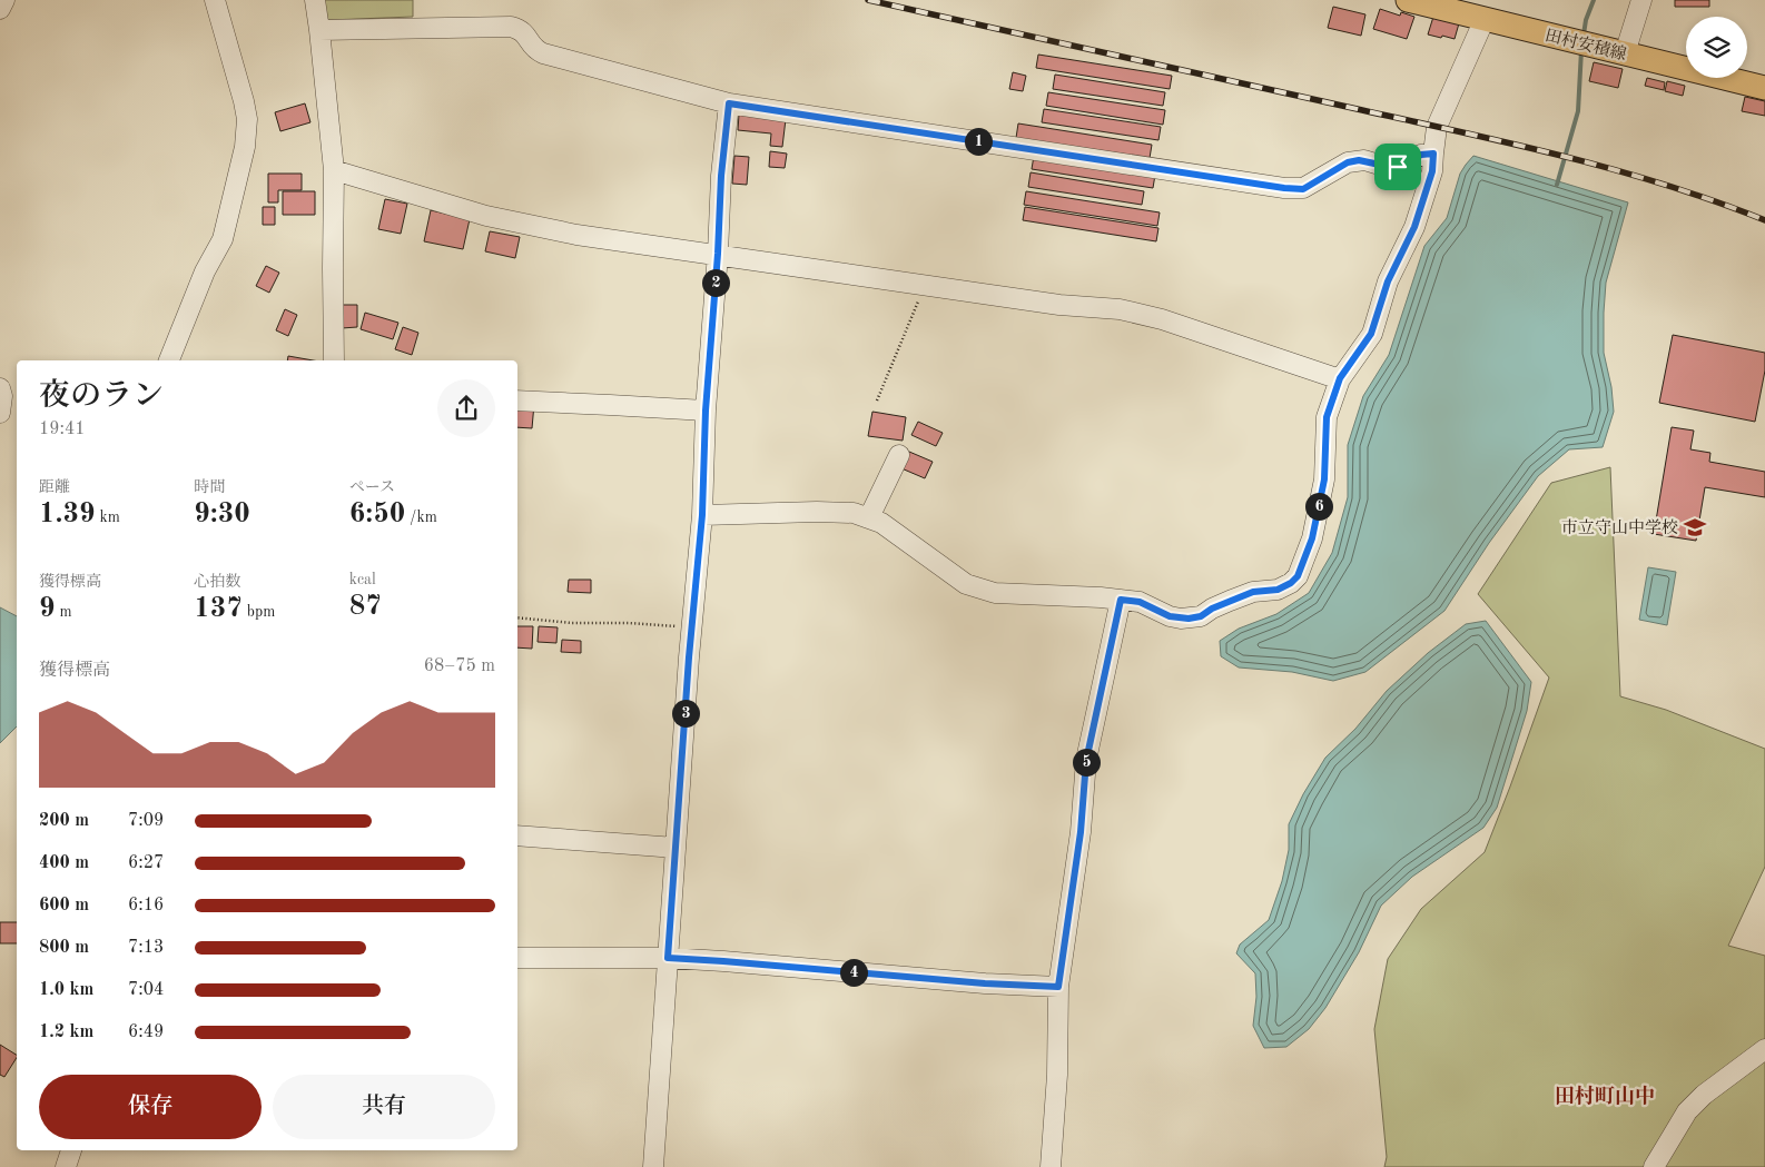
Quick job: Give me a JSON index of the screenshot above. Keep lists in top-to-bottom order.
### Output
{
  "streets": {
    "main road": ["田村安積線"]
  },
  "districts": ["田村町山中"],
  "places": {
    "school or university": ["市立守山中学校"]
  },
  "page": {
    "pins": [
      "1",
      "2",
      "6",
      "3",
      "5",
      "4"
    ],
    "heading": ["夜のラン", "19:41"],
    "stats": [
      ["距離", "1.39 km"],
      ["時間", "9:30"],
      ["ペース", "6:50 /km"],
      ["獲得標高", "9 m"],
      ["心拍数", "137 bpm"],
      ["kcal", "87"]
    ],
    "chart": ["獲得標高", "68–75 m"],
    "list": [
      {
        "name": "200 m",
        "note": "7:09"
      },
      {
        "name": "400 m",
        "note": "6:27"
      },
      {
        "name": "600 m",
        "note": "6:16"
      },
      {
        "name": "800 m",
        "note": "7:13"
      },
      {
        "name": "1.0 km",
        "note": "7:04"
      },
      {
        "name": "1.2 km",
        "note": "6:49"
      }
    ],
    "buttons": ["保存", "共有"]
  }
}
